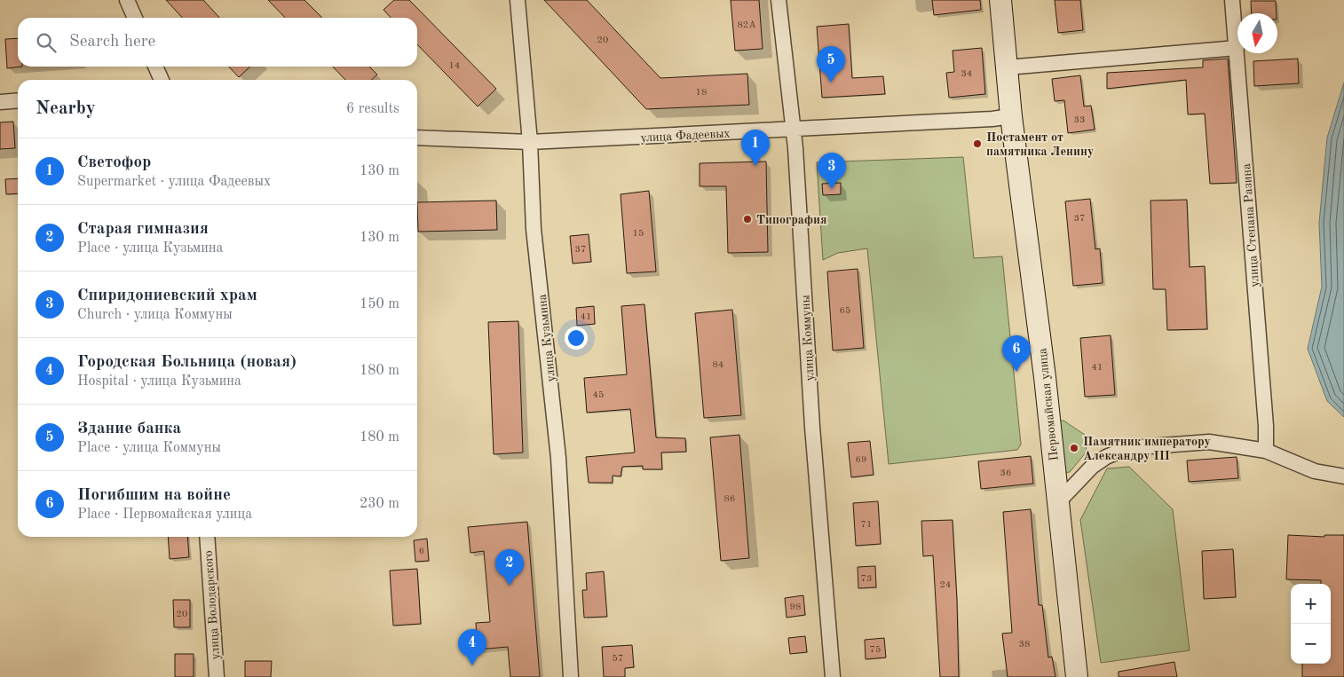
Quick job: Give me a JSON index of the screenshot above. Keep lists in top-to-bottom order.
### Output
{
  "streets": {
    "main road": ["Первомайская улица"],
    "street": [
      "улица Фадеевых",
      "улица Степана Разина",
      "улица Кузьмина",
      "улица Коммуны",
      "улица Володарского"
    ]
  },
  "crossings": [
    ["улица Фадеевых", "улица Кузьмина"],
    ["улица Фадеевых", "улица Коммуны"],
    ["улица Фадеевых", "Первомайская улица"]
  ],
  "places": ["Постамент от памятника Ленину", "Типография", "Памятник императору Александру III"],
  "house_numbers": [
    "82А",
    "20",
    "14",
    "34",
    "18",
    "33",
    "37",
    "15",
    "37",
    "65",
    "41",
    "84",
    "41",
    "45",
    "69",
    "36",
    "86",
    "71",
    "6",
    "73",
    "24",
    "98",
    "20",
    "38",
    "75",
    "57"
  ],
  "north": "bottom",
  "page": {
    "search": "Search here",
    "pins": [
      "5",
      "1",
      "3",
      "6",
      "2",
      "4"
    ],
    "heading": ["Nearby", "6 results"],
    "list": [
      {
        "mark": "1",
        "name": "Светофор",
        "note": "Supermarket · улица Фадеевых",
        "value": "130 m"
      },
      {
        "mark": "2",
        "name": "Старая гимназия",
        "note": "Place · улица Кузьмина",
        "value": "130 m"
      },
      {
        "mark": "3",
        "name": "Спиридониевский храм",
        "note": "Church · улица Коммуны",
        "value": "150 m"
      },
      {
        "mark": "4",
        "name": "Городская Больница (новая)",
        "note": "Hospital · улица Кузьмина",
        "value": "180 m"
      },
      {
        "mark": "5",
        "name": "Здание банка",
        "note": "Place · улица Коммуны",
        "value": "180 m"
      },
      {
        "mark": "6",
        "name": "Погибшим на войне",
        "note": "Place · Первомайская улица",
        "value": "230 m"
      }
    ],
    "map_buttons": ["+", "−"]
  }
}
